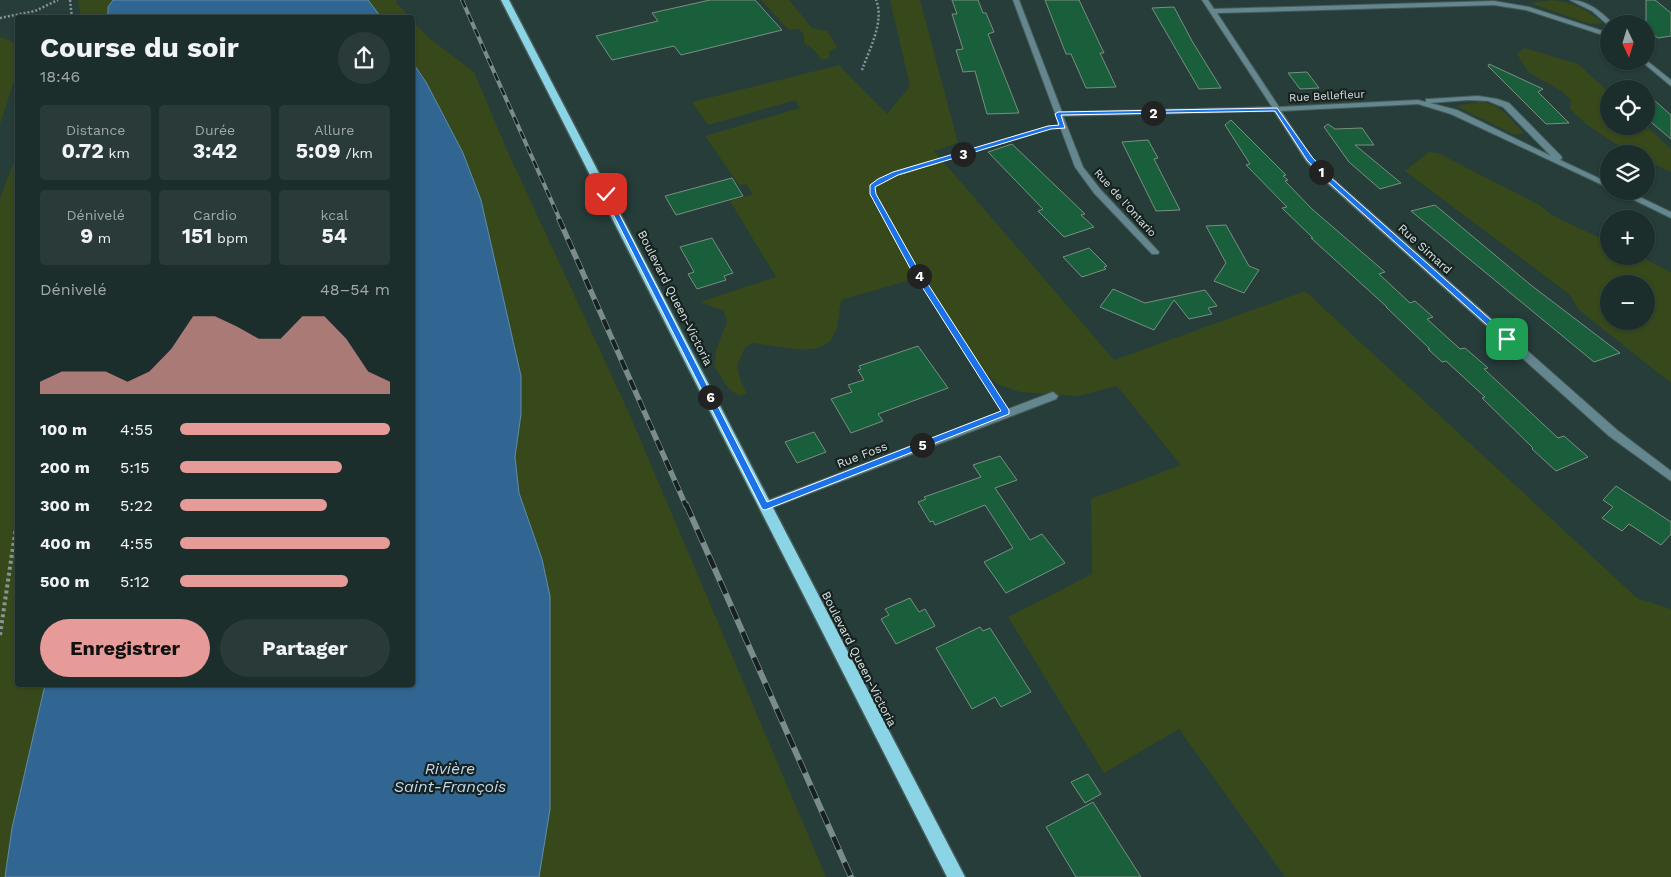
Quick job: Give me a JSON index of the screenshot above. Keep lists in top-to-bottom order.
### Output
{
  "streets": {
    "main road": ["Boulevard Queen-Victoria"],
    "street": [
      "Rue Bellefleur",
      "Rue de l'Ontario",
      "Rue Simard",
      "Rue Foss"
    ]
  },
  "crossings": [
    ["Rue Bellefleur", "Rue de l'Ontario"],
    ["Rue Bellefleur", "Rue Simard"],
    ["Boulevard Queen-Victoria", "Rue Foss"]
  ],
  "water": ["Rivière Saint-François"],
  "north": "bottom",
  "page": {
    "map_buttons": ["+", "−"],
    "heading": ["Course du soir", "18:46"],
    "stats": [
      ["Distance", "0.72 km"],
      ["Durée", "3:42"],
      ["Allure", "5:09 /km"],
      ["Dénivelé", "9 m"],
      ["Cardio", "151 bpm"],
      ["kcal", "54"]
    ],
    "pins": [
      "2",
      "3",
      "1",
      "4",
      "6",
      "5"
    ],
    "chart": ["Dénivelé", "48–54 m"],
    "list": [
      {
        "name": "100 m",
        "note": "4:55"
      },
      {
        "name": "200 m",
        "note": "5:15"
      },
      {
        "name": "300 m",
        "note": "5:22"
      },
      {
        "name": "400 m",
        "note": "4:55"
      },
      {
        "name": "500 m",
        "note": "5:12"
      }
    ],
    "buttons": ["Enregistrer", "Partager"]
  }
}
